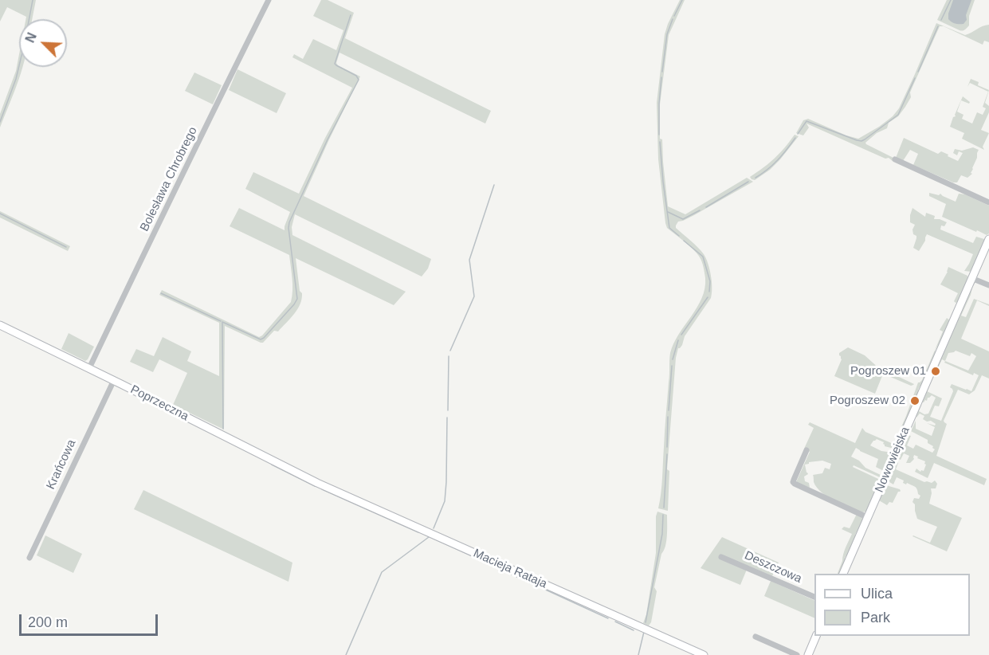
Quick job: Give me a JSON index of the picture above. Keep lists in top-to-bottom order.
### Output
{
  "streets": {
    "street": [
      "Bolesława Chrobrego",
      "Poprzeczna",
      "Nowowiejska",
      "Krańcowa",
      "Deszczowa",
      "Macieja Rataja"
    ]
  },
  "crossings": [
    ["Bolesława Chrobrego", "Poprzeczna"],
    ["Poprzeczna", "Krańcowa"],
    ["Poprzeczna", "Macieja Rataja"]
  ],
  "places": ["Pogroszew 01", "Pogroszew 02"],
  "legend": ["Ulica", "Park"],
  "scale_bar": "200 m",
  "north": "top left"
}
